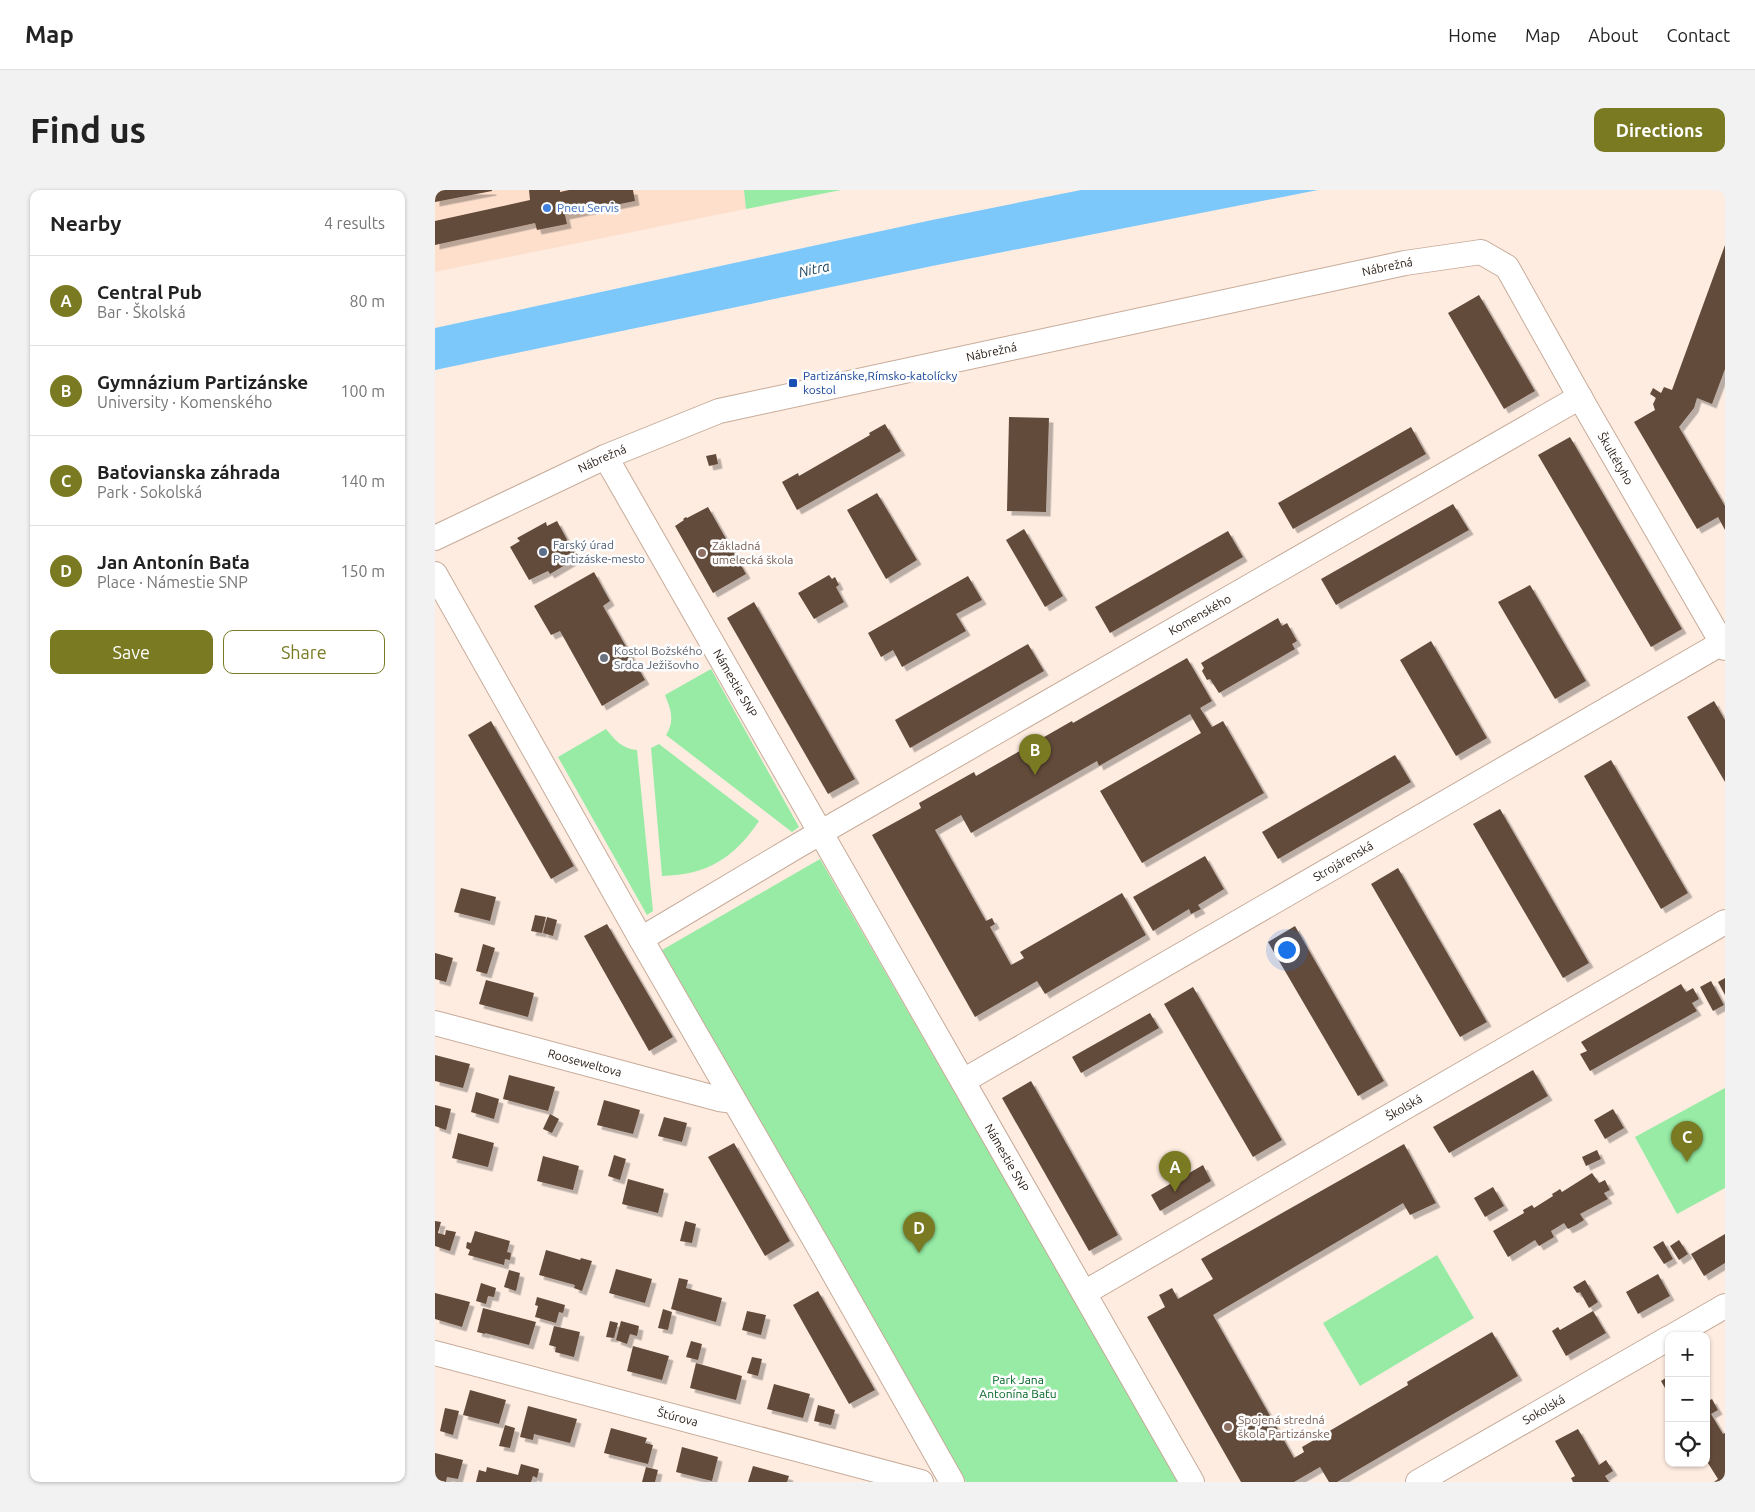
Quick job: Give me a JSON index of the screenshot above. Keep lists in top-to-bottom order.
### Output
{
  "streets": {
    "street": [
      "Nábrežná",
      "Škultétyho",
      "Komenského",
      "Námestie SNP",
      "Strojárenská",
      "Rooseweltova",
      "Školská",
      "Sokolská",
      "Štúrova"
    ]
  },
  "crossings": [
    ["Nábrežná", "Škultétyho"],
    ["Nábrežná", "Námestie SNP"],
    ["Škultétyho", "Komenského"],
    ["Škultétyho", "Strojárenská"],
    ["Komenského", "Námestie SNP"],
    ["Námestie SNP", "Strojárenská"],
    ["Námestie SNP", "Školská"]
  ],
  "water": ["Nitra"],
  "parks": ["Park Jana Antonína Baťu"],
  "places": {
    "other": [
      "Pneu Servis",
      "Farský úrad Partizáske-mesto",
      "Základná umelecká škola",
      "Kostol Božského Srdca Ježišovho",
      "Spojená stredná škola Partizánske"
    ],
    "transit": ["Partizánske,Rímsko-katolícky kostol"]
  },
  "page": {
    "header": "Map",
    "nav": [
      "Home",
      "Map",
      "About",
      "Contact"
    ],
    "buttons": [
      "Directions",
      ["Save", "Share"]
    ],
    "title": "Find us",
    "heading": ["Nearby", "4 results"],
    "list": [
      {
        "mark": "A",
        "name": "Central Pub",
        "note": "Bar · Školská",
        "value": "80 m"
      },
      {
        "mark": "B",
        "name": "Gymnázium Partizánske",
        "note": "University · Komenského",
        "value": "100 m"
      },
      {
        "mark": "C",
        "name": "Baťovianska záhrada",
        "note": "Park · Sokolská",
        "value": "140 m"
      },
      {
        "mark": "D",
        "name": "Jan Antonín Baťa",
        "note": "Place · Námestie SNP",
        "value": "150 m"
      }
    ],
    "pins": [
      "B",
      "C",
      "A",
      "D"
    ],
    "map_buttons": ["+", "−"]
  }
}
